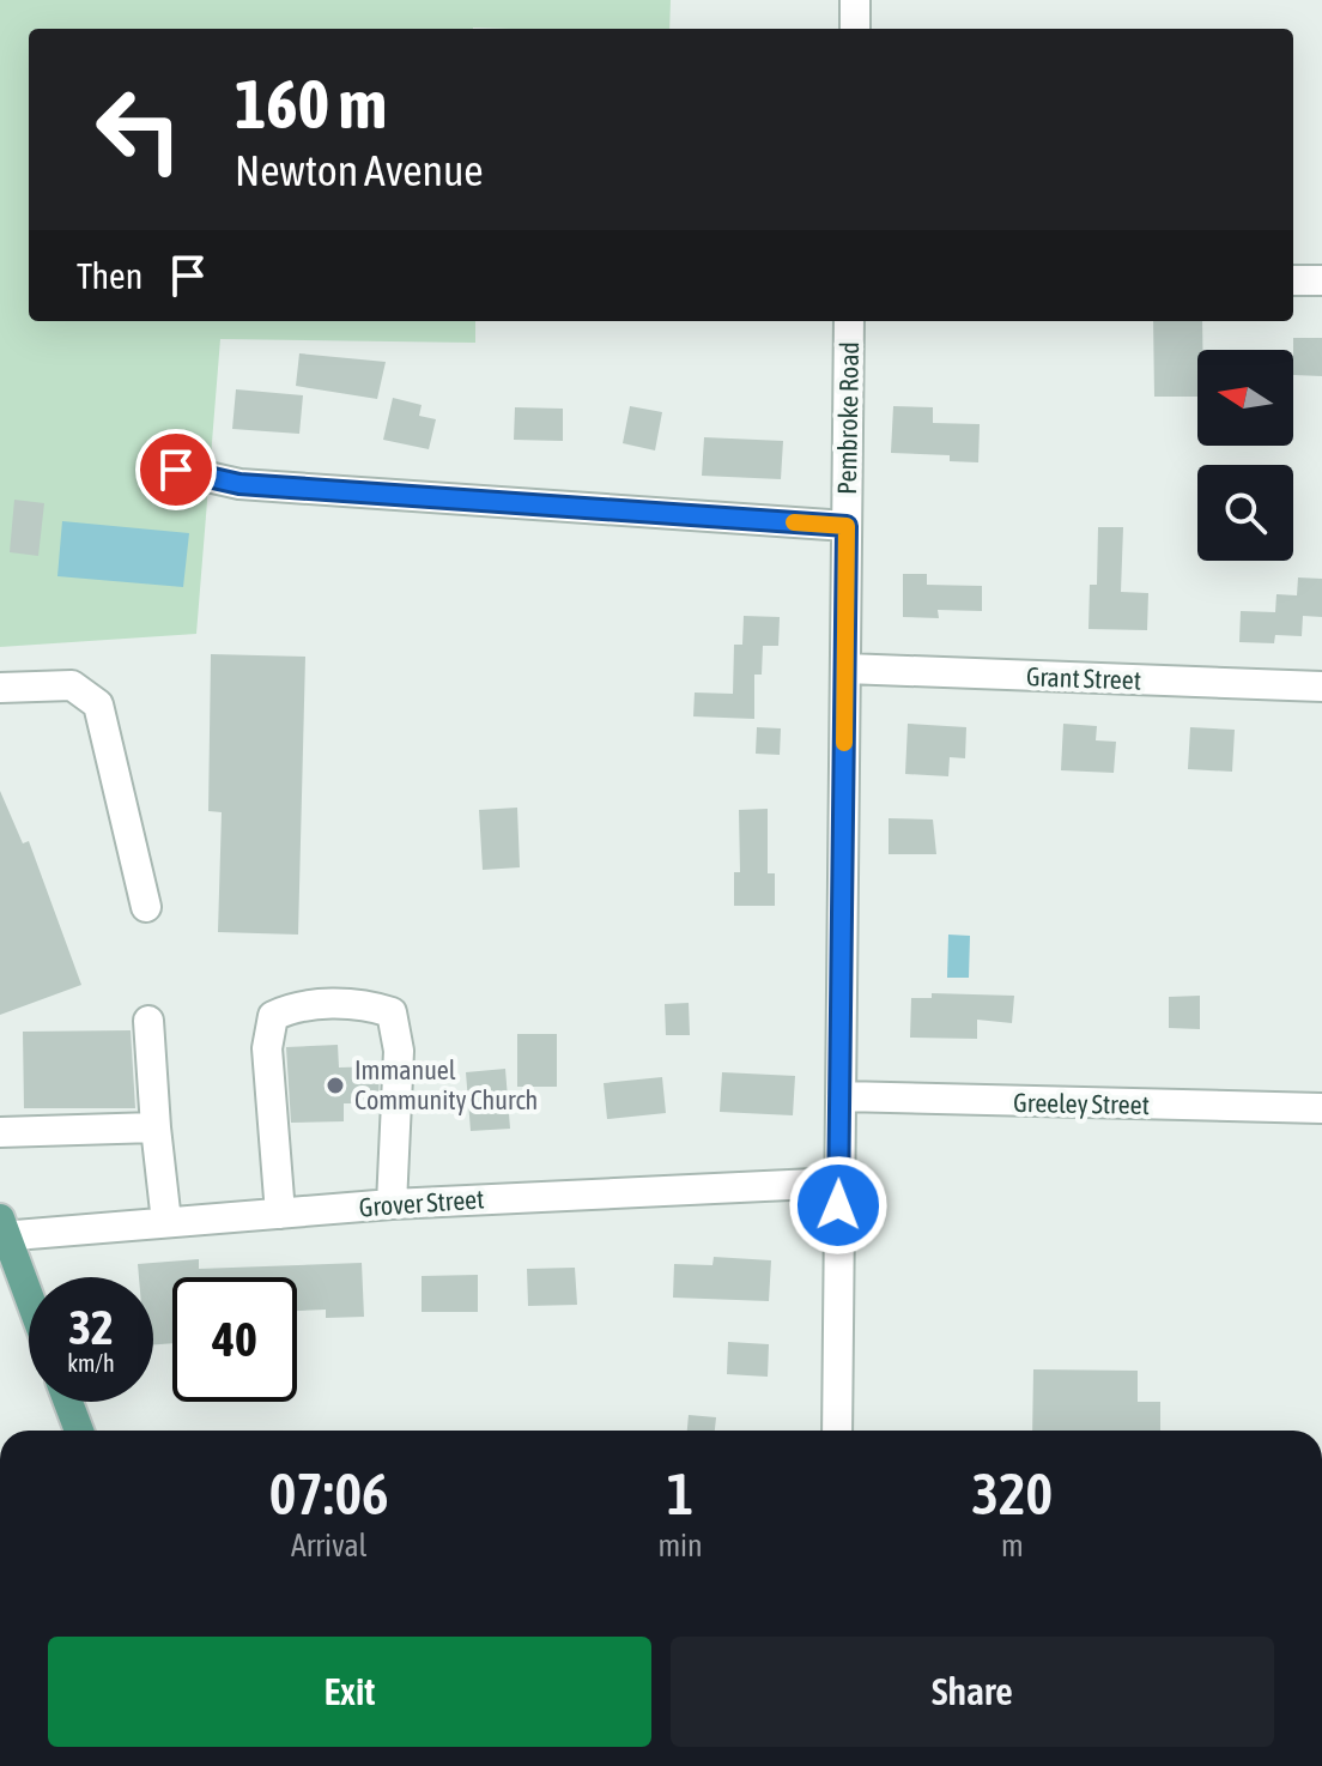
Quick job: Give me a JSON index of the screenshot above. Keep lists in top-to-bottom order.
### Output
{
  "streets": {
    "street": [
      "Pembroke Road",
      "Grant Street",
      "Greeley Street",
      "Grover Street"
    ]
  },
  "crossings": [
    ["Pembroke Road", "Grant Street"],
    ["Pembroke Road", "Greeley Street"],
    ["Pembroke Road", "Grover Street"]
  ],
  "places": ["Immanuel Community Church"],
  "north": "left",
  "page": {
    "turn": ["160 m", "Newton Avenue"],
    "then": "Then",
    "speed": "32 km/h",
    "limit": "40",
    "eta": [
      "07:06",
      "Arrival",
      "1",
      "min",
      "320",
      "m"
    ],
    "buttons": ["Exit", "Share"]
  }
}
